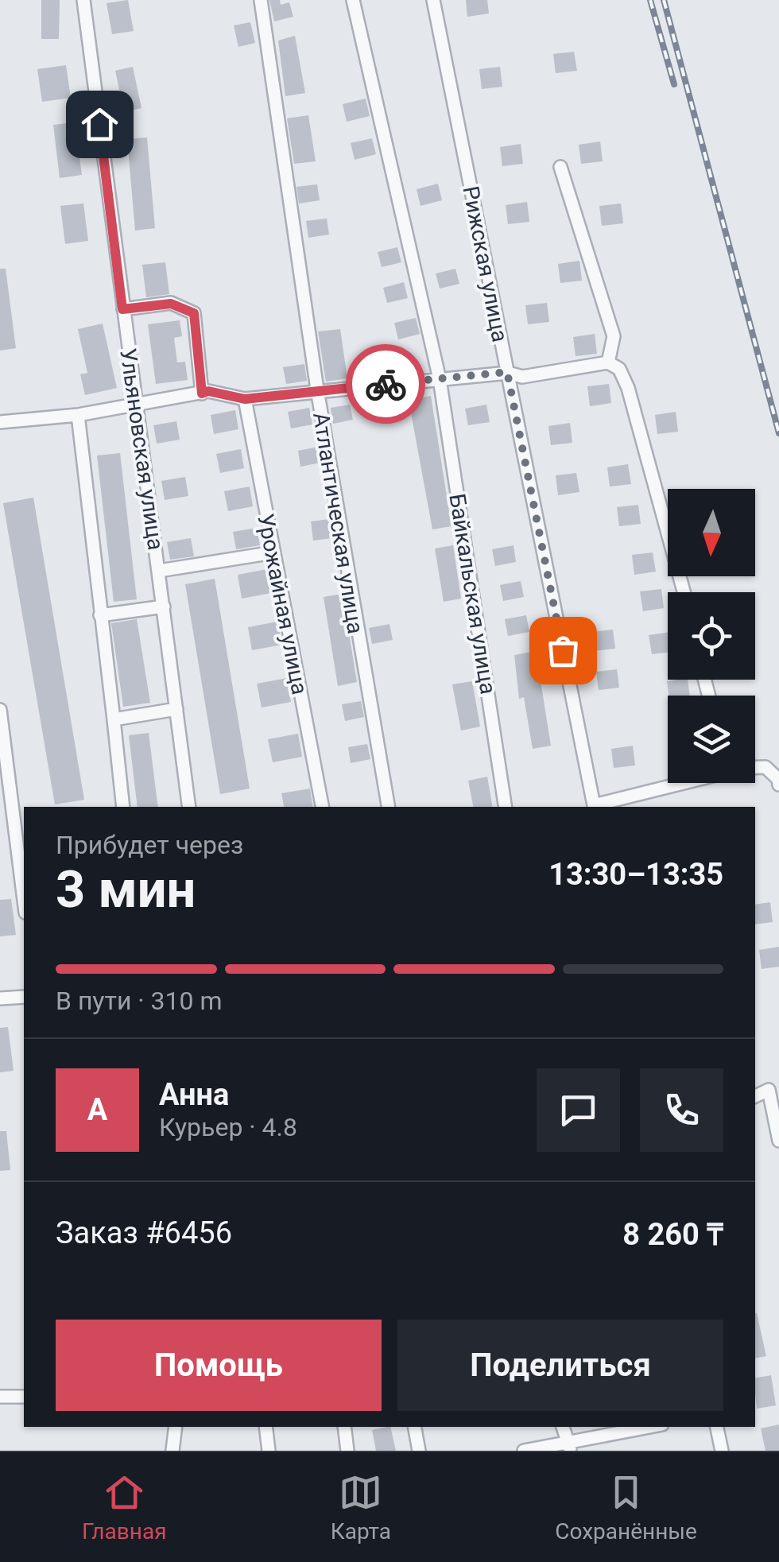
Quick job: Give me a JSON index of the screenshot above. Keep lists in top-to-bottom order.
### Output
{
  "streets": {
    "street": [
      "Рижская улица",
      "Ульяновская улица",
      "Атлантическая улица",
      "Байкальская улица",
      "Урожайная улица"
    ]
  },
  "north": "bottom",
  "page": {
    "heading": ["3 мин", "Прибудет через", "13:30–13:35"],
    "panel": [
      "Анна",
      "Курьер · 4.8",
      "Заказ #6456",
      "8 260 ₸"
    ],
    "bar": "В пути · 310 m",
    "round": "А",
    "buttons": ["Помощь", "Поделиться"],
    "tabs": ["Главная", "Карта", "Сохранённые"]
  }
}
